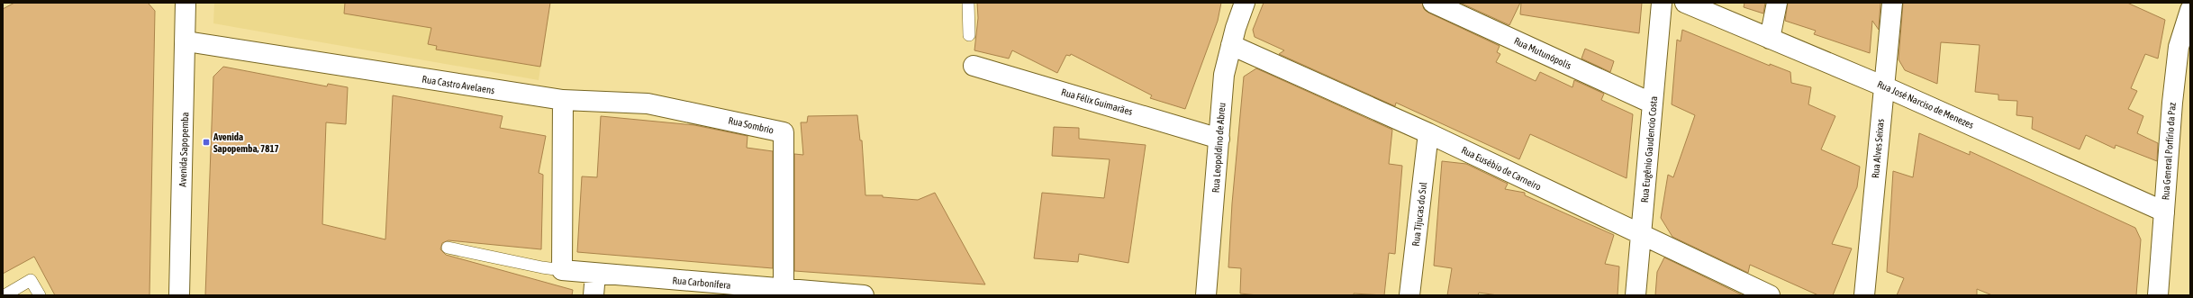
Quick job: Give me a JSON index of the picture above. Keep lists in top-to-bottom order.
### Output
{
  "streets": {
    "street": [
      "Rua Mutunópolis",
      "Rua Castro Avelaens",
      "Rua Félix Guimarães",
      "Rua José Narciso de Menezes",
      "Rua Sombrio",
      "Rua Leopoldino de Abreu",
      "Rua Alves Seixas",
      "Avenida Sapopemba",
      "Rua Eugênio Gaudencio Costa",
      "Rua General Porfírio da Paz",
      "Rua Eusébio de Carneiro",
      "Rua Tijucas do Sul",
      "Rua Carbonífera"
    ]
  },
  "crossings": [
    ["Rua Mutunópolis", "Rua Eugênio Gaudencio Costa"],
    ["Rua Castro Avelaens", "Rua Sombrio"],
    ["Rua Castro Avelaens", "Avenida Sapopemba"],
    ["Rua Félix Guimarães", "Rua Leopoldino de Abreu"],
    ["Rua José Narciso de Menezes", "Rua Alves Seixas"],
    ["Rua José Narciso de Menezes", "Rua General Porfírio da Paz"],
    ["Rua Sombrio", "Rua Carbonífera"],
    ["Rua Leopoldino de Abreu", "Rua Eusébio de Carneiro"],
    ["Rua Eugênio Gaudencio Costa", "Rua Eusébio de Carneiro"],
    ["Rua Eusébio de Carneiro", "Rua Tijucas do Sul"]
  ],
  "places": {
    "transit": ["Avenida Sapopemba, 7817"]
  }
}
